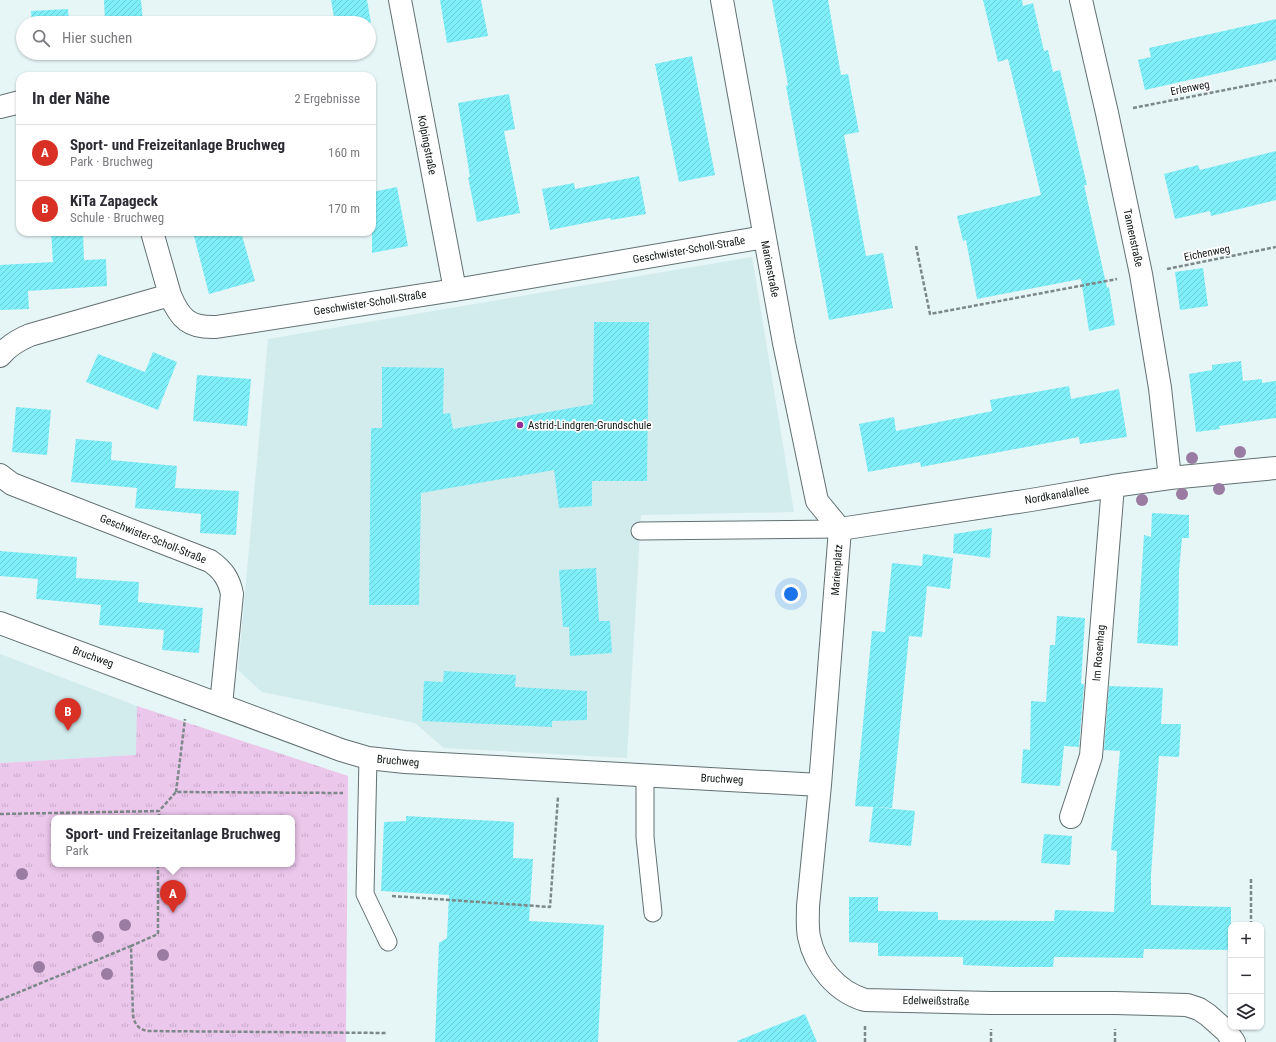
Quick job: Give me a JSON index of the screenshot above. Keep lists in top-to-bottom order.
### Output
{
  "streets": {
    "street": [
      "Kolpingstraße",
      "Tannenstraße",
      "Geschwister-Scholl-Straße",
      "Marienstraße",
      "Nordkanalallee",
      "Marienplatz",
      "Im Rosenhag",
      "Bruchweg",
      "Edelweißstraße"
    ],
    "path": ["Erlenweg", "Eichenweg"]
  },
  "crossings": [
    ["Erlenweg", "Tannenstraße"],
    ["Kolpingstraße", "Geschwister-Scholl-Straße"],
    ["Tannenstraße", "Eichenweg"],
    ["Tannenstraße", "Nordkanalallee"],
    ["Geschwister-Scholl-Straße", "Marienstraße"],
    ["Geschwister-Scholl-Straße", "Bruchweg"],
    ["Marienstraße", "Nordkanalallee"],
    ["Marienstraße", "Marienplatz"],
    ["Nordkanalallee", "Marienplatz"],
    ["Nordkanalallee", "Im Rosenhag"],
    ["Marienplatz", "Bruchweg"],
    ["Marienplatz", "Edelweißstraße"],
    ["Bruchweg", "Edelweißstraße"]
  ],
  "places": ["Astrid-Lindgren-Grundschule"],
  "page": {
    "search": "Hier suchen",
    "heading": ["In der Nähe", "2 Ergebnisse"],
    "list": [
      {
        "mark": "A",
        "name": "Sport- und Freizeitanlage Bruchweg",
        "note": "Park · Bruchweg",
        "value": "160 m"
      },
      {
        "mark": "B",
        "name": "KiTa Zapageck",
        "note": "Schule · Bruchweg",
        "value": "170 m"
      }
    ],
    "pins": ["B", "A"],
    "popup": ["Sport- und Freizeitanlage Bruchweg", "Park"],
    "map_buttons": ["+", "−"]
  }
}
